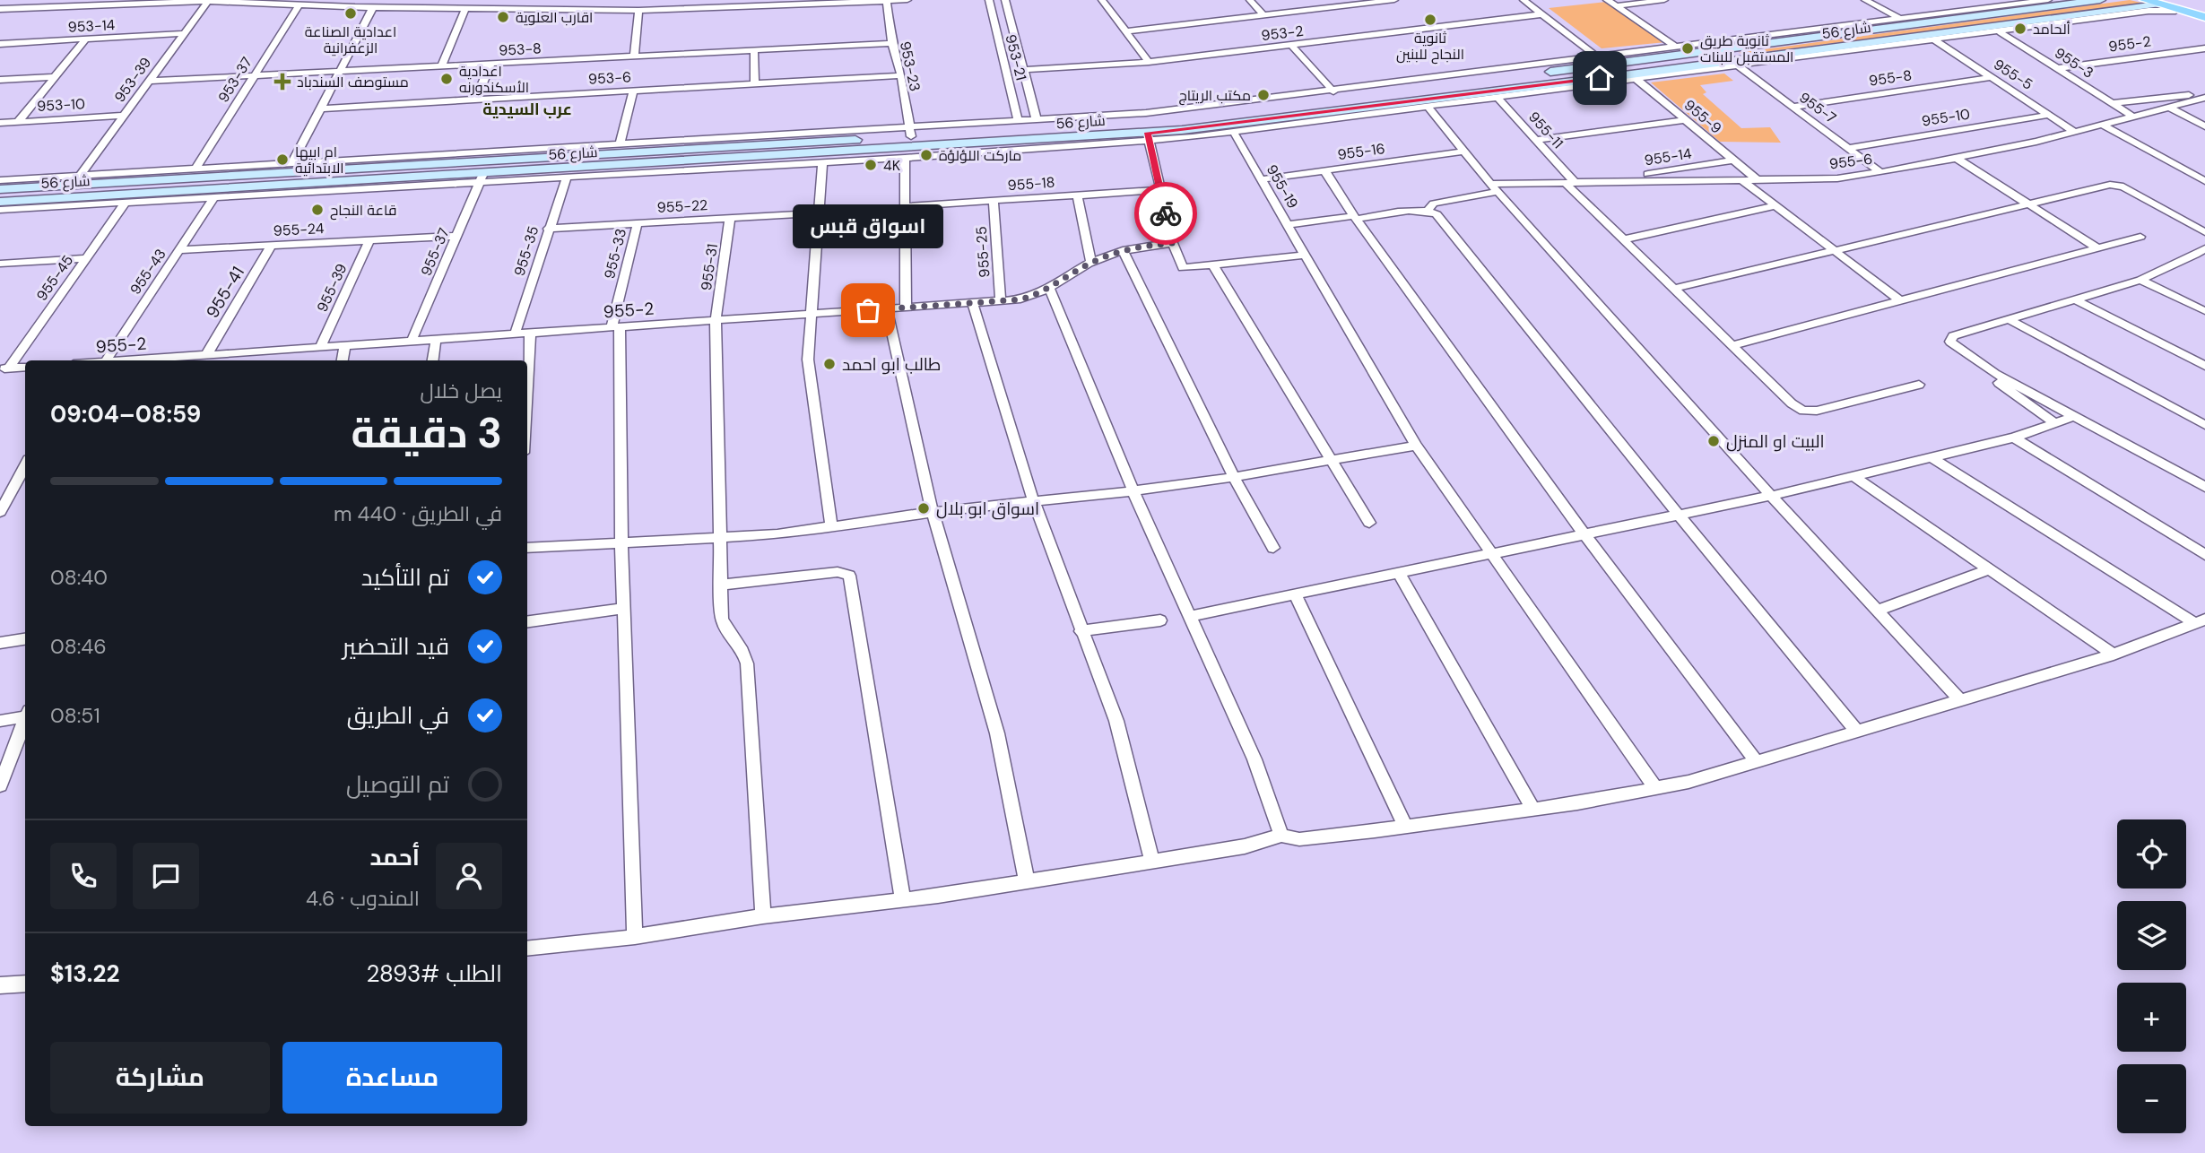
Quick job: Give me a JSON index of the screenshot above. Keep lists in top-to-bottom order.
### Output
{
  "streets": {
    "street": [
      "953-14",
      "شارع 56",
      "953-2",
      "955-2",
      "953-8",
      "953-21",
      "955-3",
      "953-23",
      "955-5",
      "953-6",
      "955-8",
      "953-39",
      "953-37",
      "953-10",
      "955-7",
      "955-9",
      "955-10",
      "955-11",
      "955-16",
      "955-14",
      "955-6",
      "955-18",
      "955-19",
      "955-22",
      "955-24",
      "955-35",
      "955-37",
      "955-25",
      "955-33",
      "955-31",
      "955-43",
      "955-45",
      "955-39",
      "955-41"
    ]
  },
  "crossings": [
    ["953-14", "953-39"],
    ["شارع 56", "953-21"],
    ["شارع 56", "953-23"],
    ["شارع 56", "955-7"],
    ["شارع 56", "955-9"],
    ["شارع 56", "955-37"],
    ["953-2", "953-21"],
    ["955-2", "955-3"],
    ["955-2", "955-35"],
    ["955-2", "955-37"],
    ["955-2", "955-25"],
    ["955-2", "955-33"],
    ["955-2", "955-31"],
    ["955-2", "955-39"],
    ["955-2", "955-41"],
    ["953-8", "953-23"],
    ["953-8", "953-39"],
    ["953-8", "953-37"],
    ["955-3", "955-6"],
    ["953-23", "953-6"],
    ["955-5", "955-8"],
    ["955-5", "955-10"],
    ["955-5", "955-6"],
    ["955-8", "955-7"],
    ["953-39", "953-10"],
    ["955-7", "955-10"],
    ["955-7", "955-6"],
    ["955-9", "955-14"],
    ["955-9", "955-6"],
    ["955-11", "955-6"],
    ["955-16", "955-19"],
    ["955-14", "955-6"],
    ["955-6", "955-19"],
    ["955-18", "955-25"],
    ["955-22", "955-35"],
    ["955-22", "955-33"],
    ["955-22", "955-31"],
    ["955-24", "955-37"],
    ["955-24", "955-43"],
    ["955-24", "955-39"],
    ["955-24", "955-41"]
  ],
  "districts": ["عرب السيدية"],
  "places": {
    "other": [
      "اعدادية الصناعة الزعفرانية",
      "اقارب العلوية",
      "ثانوية النجاح للبنين",
      "ألحامد",
      "ثانوية طريق المستقبل للبنات",
      "اعدادية الأسكندورنه",
      "مكتب الريتاج",
      "ماركت اللؤلؤة",
      "ام ابيها الابتدائية",
      "4K",
      "قاعة النجاح",
      "اسواق قبس",
      "طالب ابو احمد",
      "البيت او المنزل",
      "اسواق ابو بلال"
    ],
    "health": ["مستوصف السندباد"]
  },
  "page": {
    "bubble": "اسواق قبس",
    "heading": ["3 دقيقة", "يصل خلال", "08:59–09:04"],
    "panel": [
      "أحمد",
      "المندوب · 4.6",
      "الطلب #2893",
      "$13.22"
    ],
    "bar": "في الطريق · 440 m",
    "list": [
      ["تم التأكيد", "08:40"],
      ["قيد التحضير", "08:46"],
      ["في الطريق", "08:51"],
      "تم التوصيل"
    ],
    "map_buttons": ["+", "−"],
    "buttons": ["مساعدة", "مشاركة"]
  }
}
